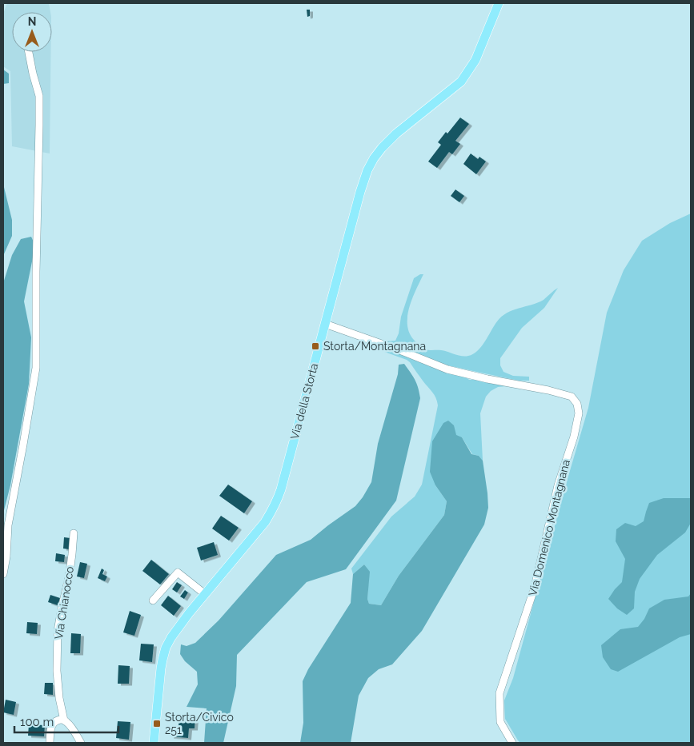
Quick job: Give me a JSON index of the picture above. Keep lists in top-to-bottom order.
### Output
{
  "streets": {
    "main road": ["Via della Storta"],
    "street": ["Via Domenico Montagnana", "Via Chianocco"]
  },
  "crossings": [
    ["Via della Storta", "Via Domenico Montagnana"]
  ],
  "places": {
    "transit": ["Storta/Montagnana", "Storta/Civico 251"]
  },
  "scale_bar": "100 m",
  "north": "top"
}
